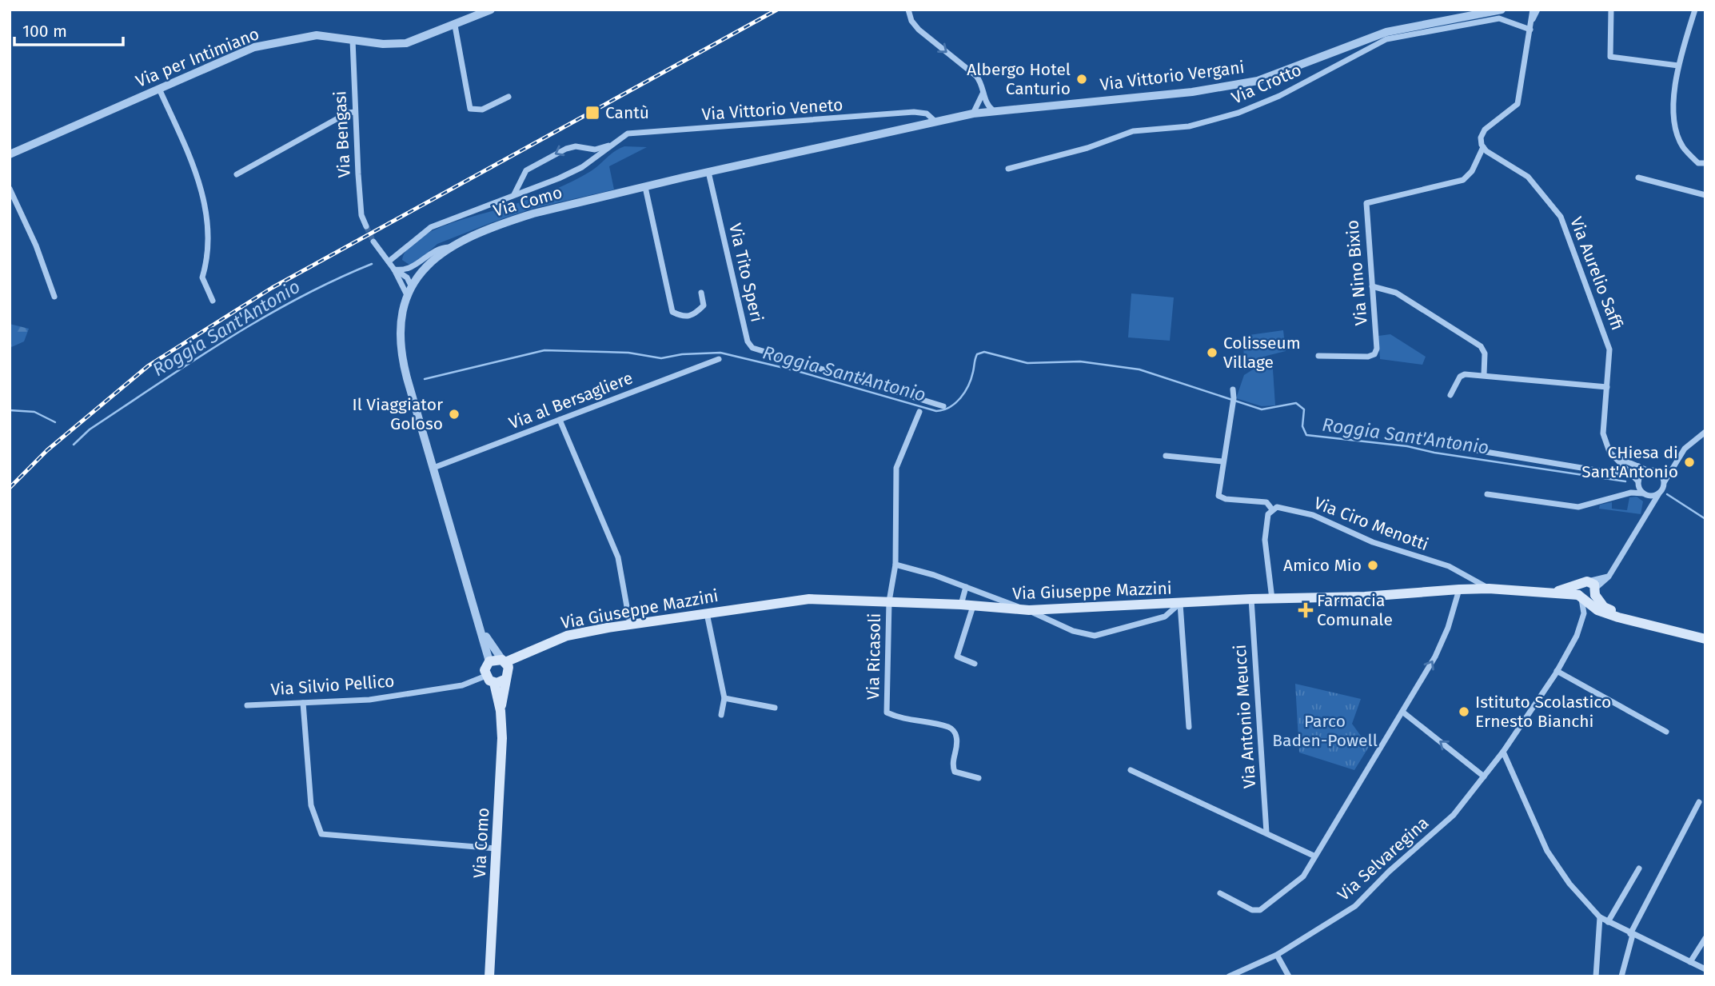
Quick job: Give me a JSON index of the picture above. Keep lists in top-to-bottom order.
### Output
{
  "streets": {
    "main road": ["Via Como", "Via Giuseppe Mazzini"],
    "street": [
      "Via per Intimiano",
      "Via Vittorio Vergani",
      "Via Crotto",
      "Via Vittorio Veneto",
      "Via Bengasi",
      "Via Tito Speri",
      "Via Nino Bixio",
      "Via Aurelio Saffi",
      "Via al Bersagliere",
      "Via Ciro Menotti",
      "Via Ricasoli",
      "Via Silvio Pellico",
      "Via Antonio Meucci",
      "Via Selvaregina"
    ]
  },
  "crossings": [
    ["Via per Intimiano", "Via Bengasi"],
    ["Via Vittorio Vergani", "Via Como"],
    ["Via Vittorio Veneto", "Via Como"],
    ["Via Como", "Via Tito Speri"],
    ["Via Como", "Via al Bersagliere"],
    ["Via Como", "Via Giuseppe Mazzini"],
    ["Via Nino Bixio", "Via Aurelio Saffi"],
    ["Via Ciro Menotti", "Via Giuseppe Mazzini"],
    ["Via Giuseppe Mazzini", "Via Ricasoli"],
    ["Via Giuseppe Mazzini", "Via Antonio Meucci"],
    ["Via Giuseppe Mazzini", "Via Selvaregina"]
  ],
  "water": ["Roggia Sant'Antonio"],
  "parks": ["Parco Baden-Powell"],
  "places": {
    "other": [
      "Albergo Hotel Canturio",
      "Colisseum Village",
      "Il Viaggiator Goloso",
      "CHiesa di Sant'Antonio",
      "Amico Mio",
      "Istituto Scolastico Ernesto Bianchi"
    ],
    "transit": ["Cantù"],
    "health": ["Farmacia Comunale"]
  },
  "scale_bar": "100 m"
}
